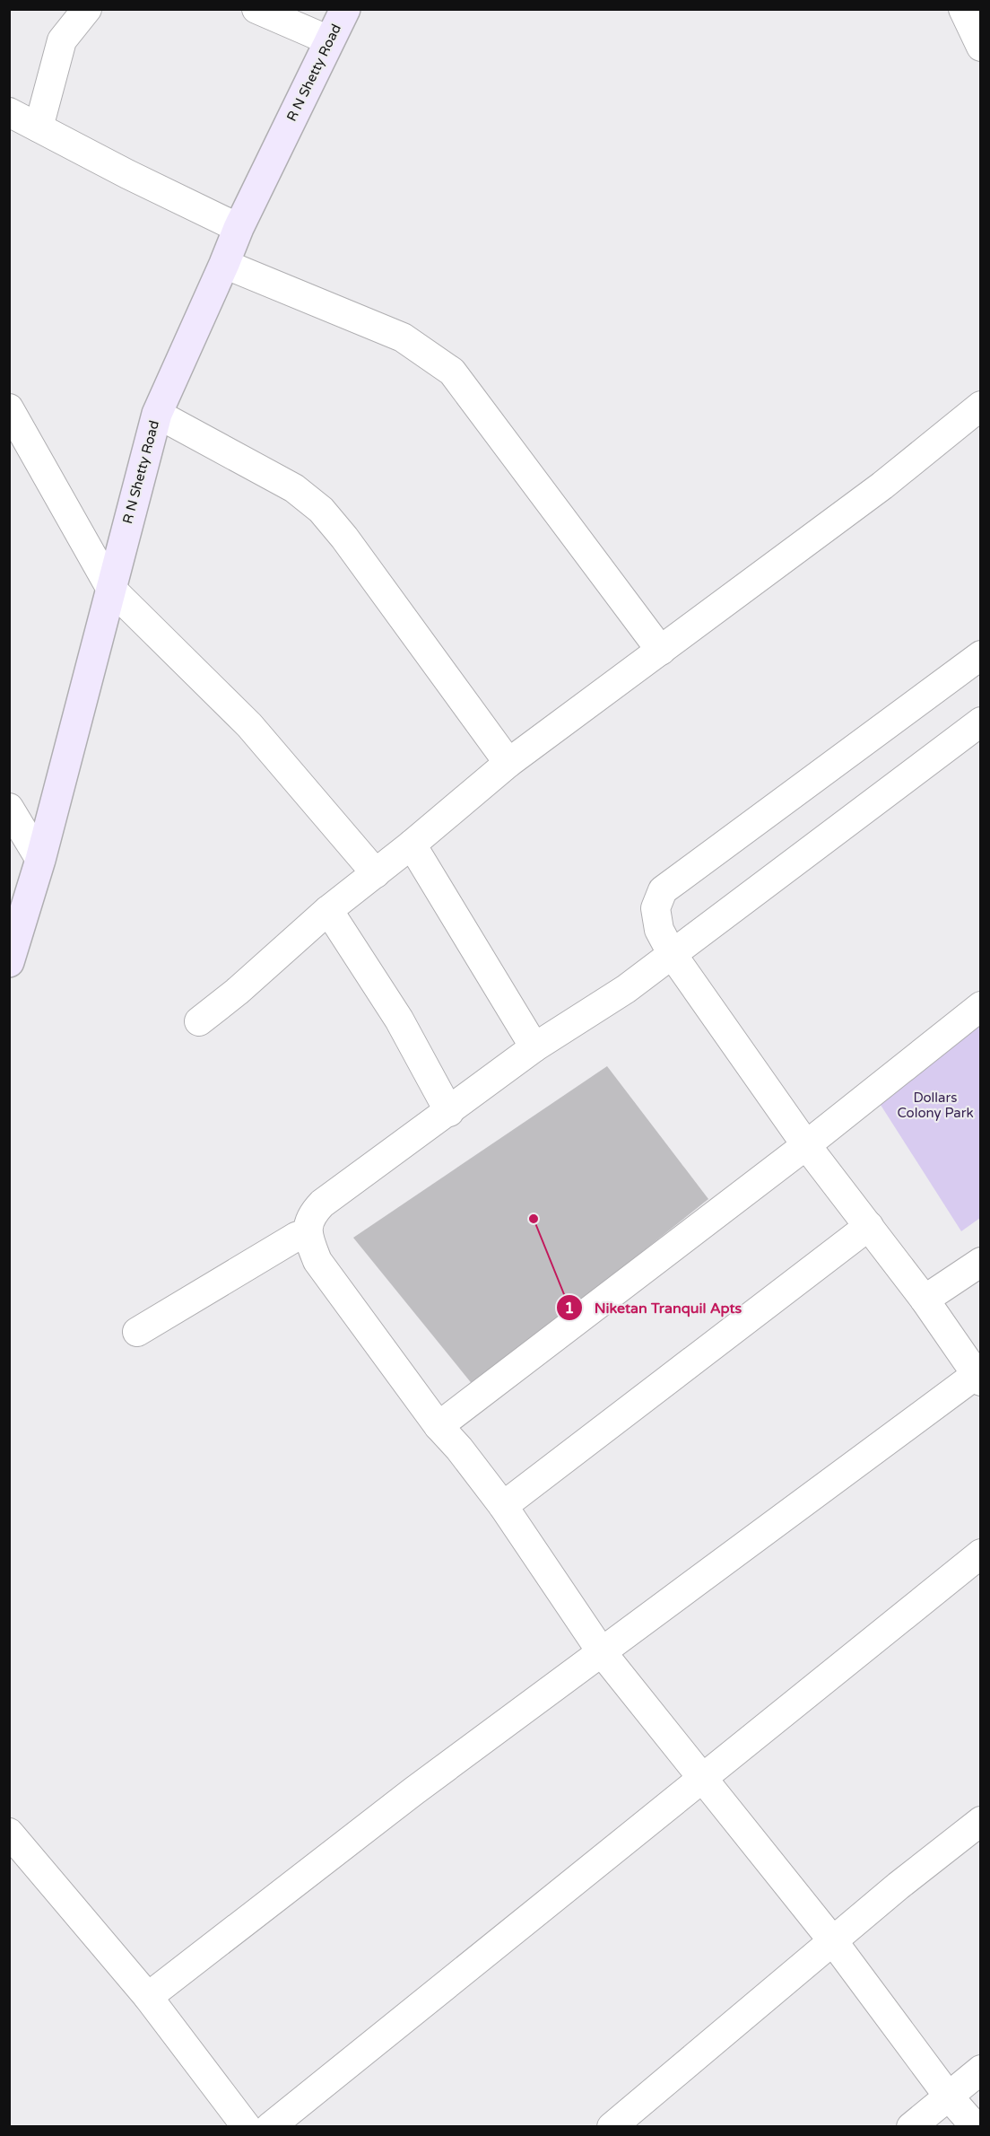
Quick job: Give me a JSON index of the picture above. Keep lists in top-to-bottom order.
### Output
{
  "streets": {
    "street": ["R N Shetty Road"]
  },
  "parks": ["Dollars Colony Park"],
  "places": ["Niketan Tranquil Apts"]
}
